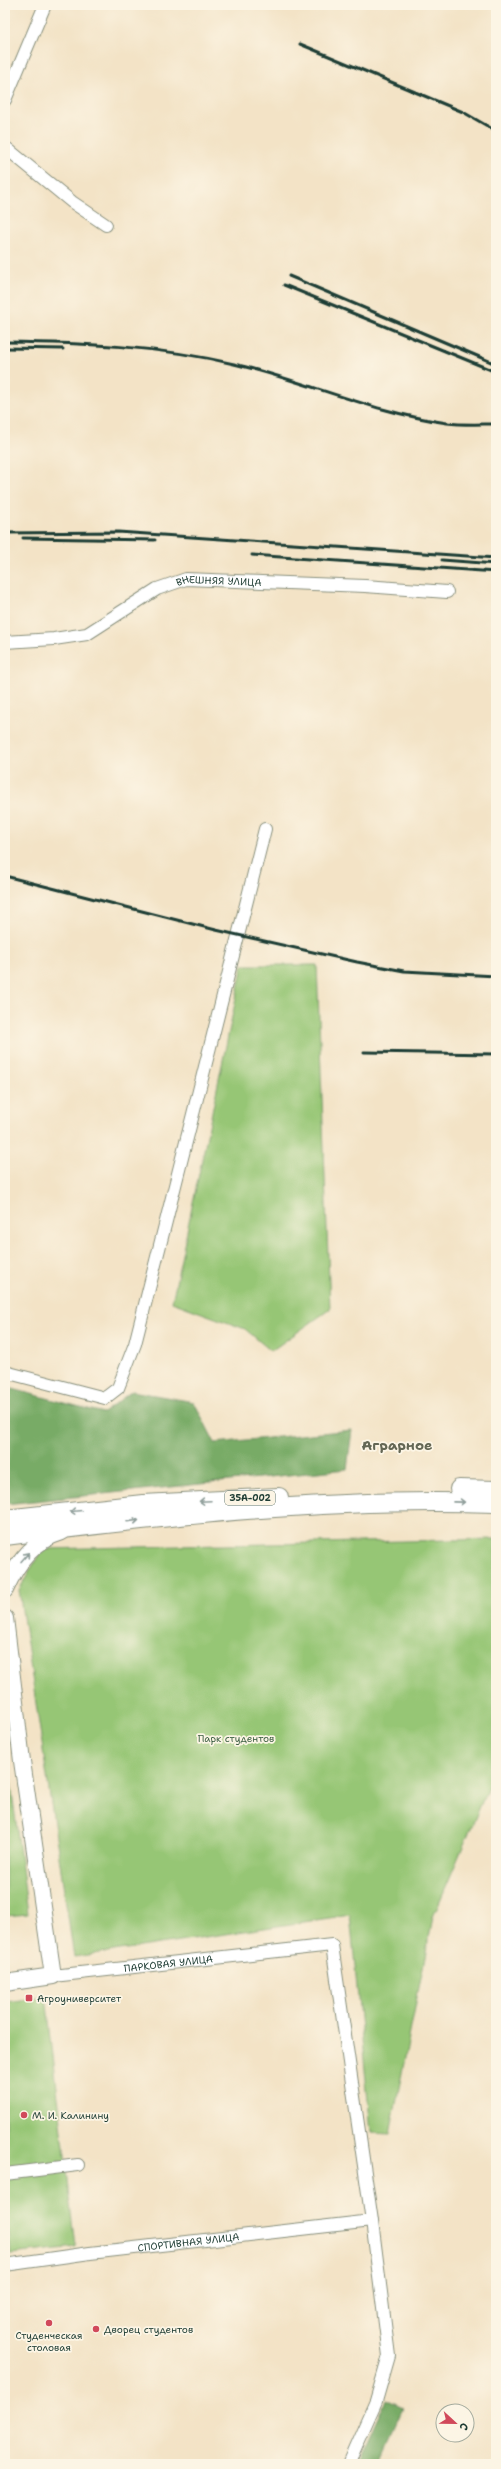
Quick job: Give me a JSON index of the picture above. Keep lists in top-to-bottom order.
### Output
{
  "streets": {
    "main road": ["35А-002"],
    "street": ["ВНЕШНЯЯ УЛИЦА", "ПАРКОВАЯ УЛИЦА", "СПОРТИВНАЯ УЛИЦА"]
  },
  "crossings": [
    ["ПАРКОВАЯ УЛИЦА", "СПОРТИВНАЯ УЛИЦА"]
  ],
  "districts": ["Аграрное"],
  "parks": ["Парк студентов"],
  "places": {
    "transit": ["Агроуниверситет"],
    "other": ["М. И. Калинину", "Студенческая столовая", "Дворец студентов"]
  },
  "north": "right"
}
